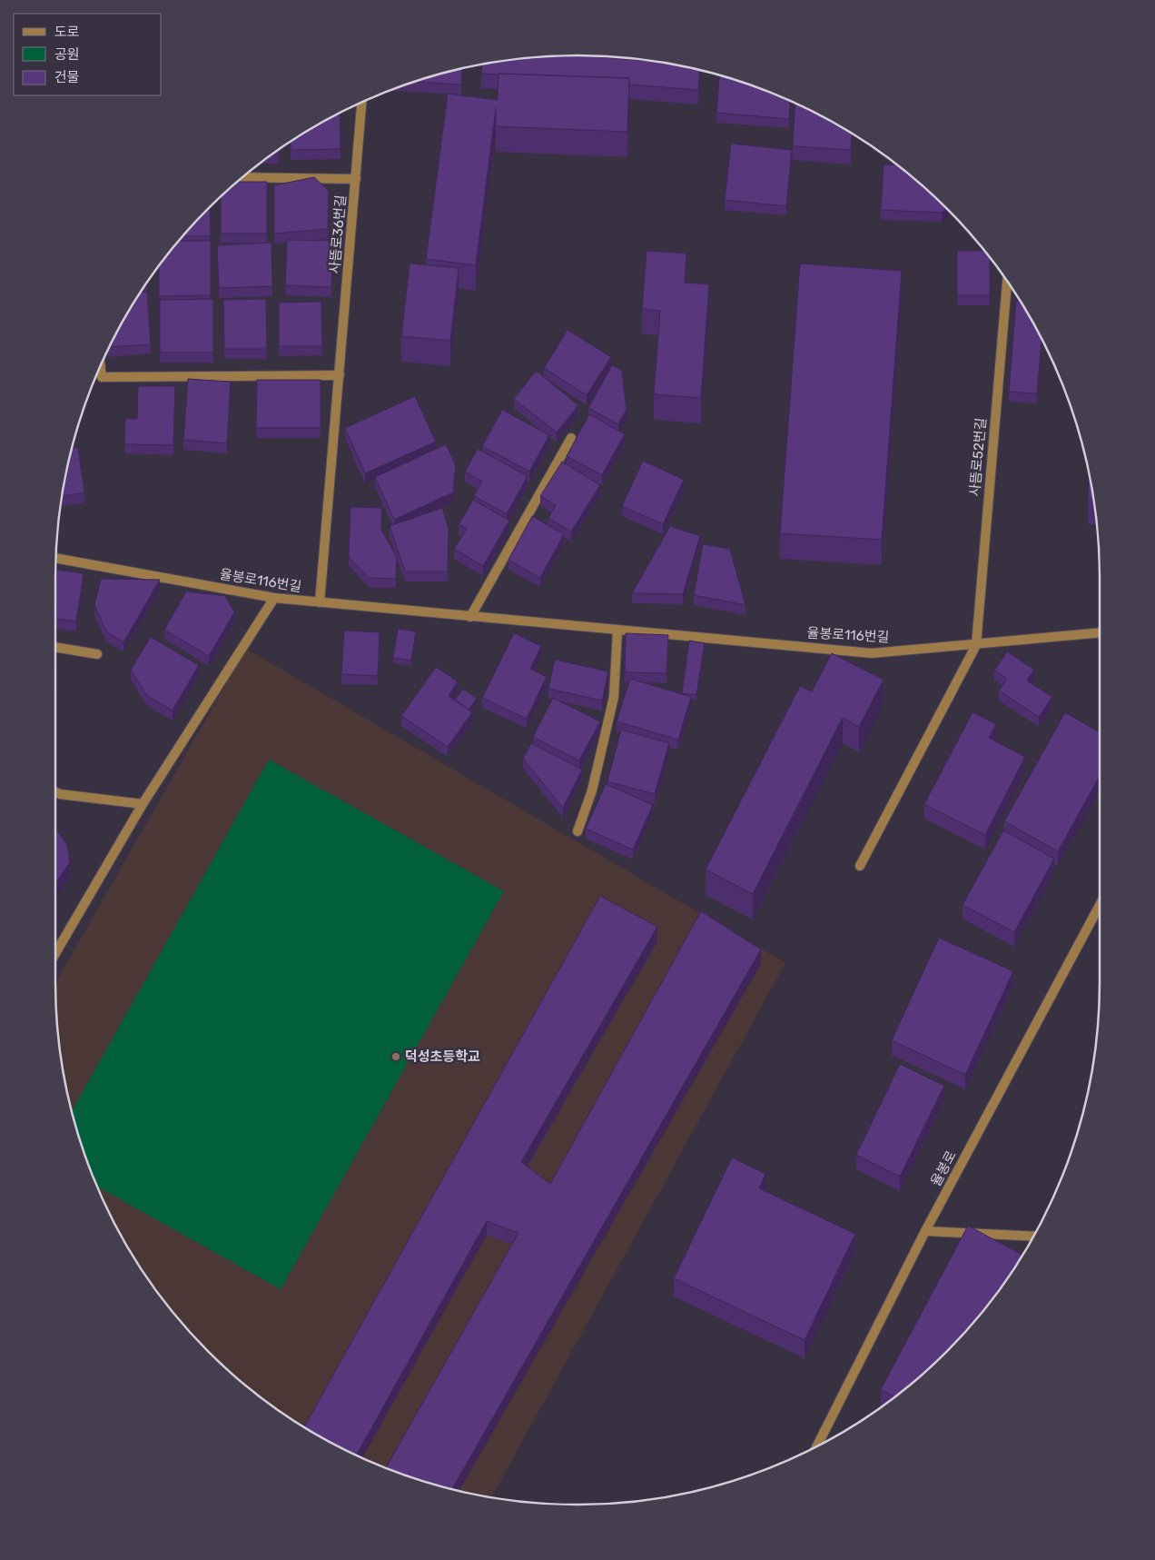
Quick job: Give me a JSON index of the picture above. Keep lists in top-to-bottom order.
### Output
{
  "streets": {
    "street": [
      "사뜸로36번길",
      "사뜸로52번길",
      "율봉로116번길",
      "율봉로"
    ]
  },
  "crossings": [
    ["사뜸로36번길", "율봉로116번길"],
    ["사뜸로52번길", "율봉로116번길"]
  ],
  "places": ["덕성초등학교"],
  "legend": ["도로", "공원", "건물"]
}
